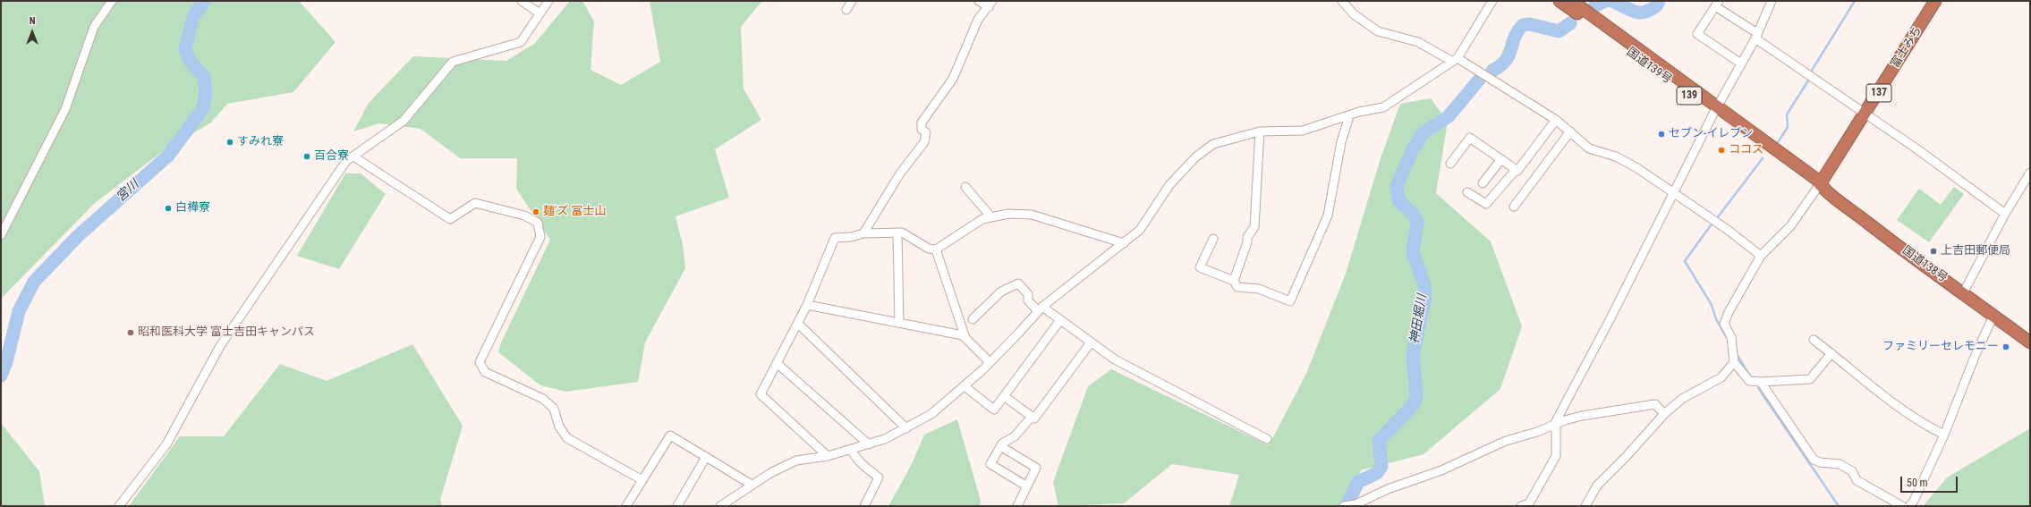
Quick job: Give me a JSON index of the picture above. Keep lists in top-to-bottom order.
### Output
{
  "streets": {
    "highway": [
      "富士みち",
      "国道139号",
      "137",
      "139",
      "国道138号"
    ]
  },
  "crossings": [
    ["富士みち", "国道139号"],
    ["富士みち", "国道138号"],
    ["国道139号", "国道138号"]
  ],
  "water": ["宮川", "神田堀川"],
  "places": [
    "セブン-イレブン",
    "すみれ寮",
    "ココス",
    "百合寮",
    "白樺寮",
    "麺'ズ 冨士山",
    "上吉田郵便局",
    "昭和医科大学 富士吉田キャンパス",
    "ファミリーセレモニー"
  ],
  "scale_bar": "50 m",
  "north": "top"
}
